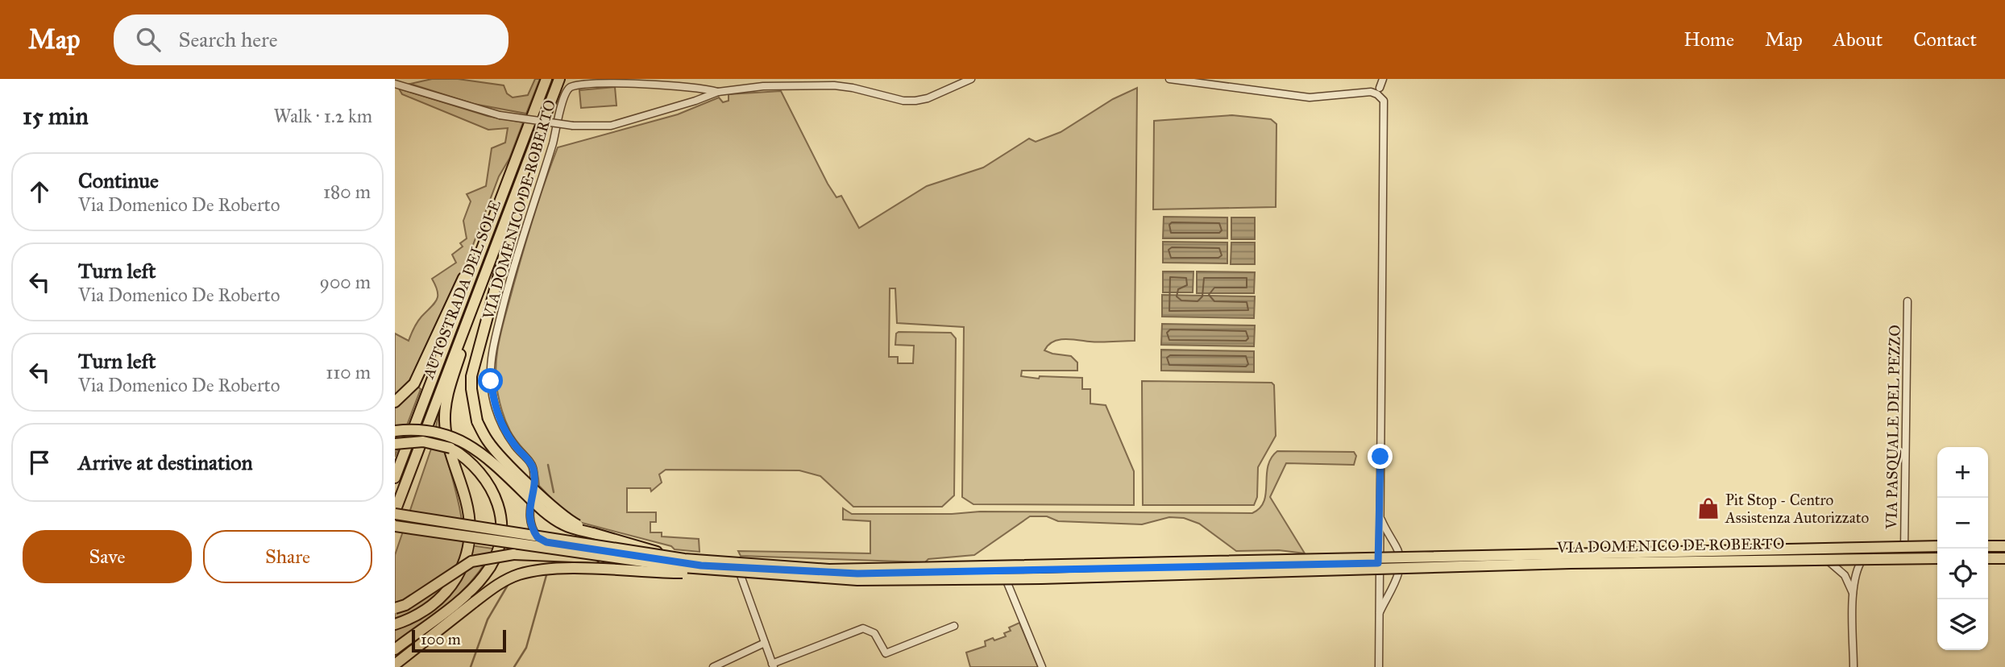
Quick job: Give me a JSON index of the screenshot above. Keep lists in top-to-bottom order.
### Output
{
  "streets": {
    "highway": ["AUTOSTRADA DEL SOLE"],
    "street": ["VIA DOMENICO DE ROBERTO", "VIA PASQUALE DEL PEZZO"]
  },
  "crossings": [
    ["VIA DOMENICO DE ROBERTO", "VIA PASQUALE DEL PEZZO"]
  ],
  "places": {
    "shop": ["Pit Stop - Centro Assistenza Autorizzato"]
  },
  "scale_bar": "100 m",
  "page": {
    "header": "Map",
    "search": "Search here",
    "nav": [
      "Home",
      "Map",
      "About",
      "Contact"
    ],
    "heading": ["15 min", "Walk · 1.2 km"],
    "list": [
      ["Continue", "Via Domenico De Roberto", "180 m"],
      ["Turn left", "Via Domenico De Roberto", "900 m"],
      ["Turn left", "Via Domenico De Roberto", "110 m"],
      "Arrive at destination"
    ],
    "map_buttons": ["+", "−"],
    "buttons": ["Save", "Share"],
    "scale": "100 m"
  }
}
